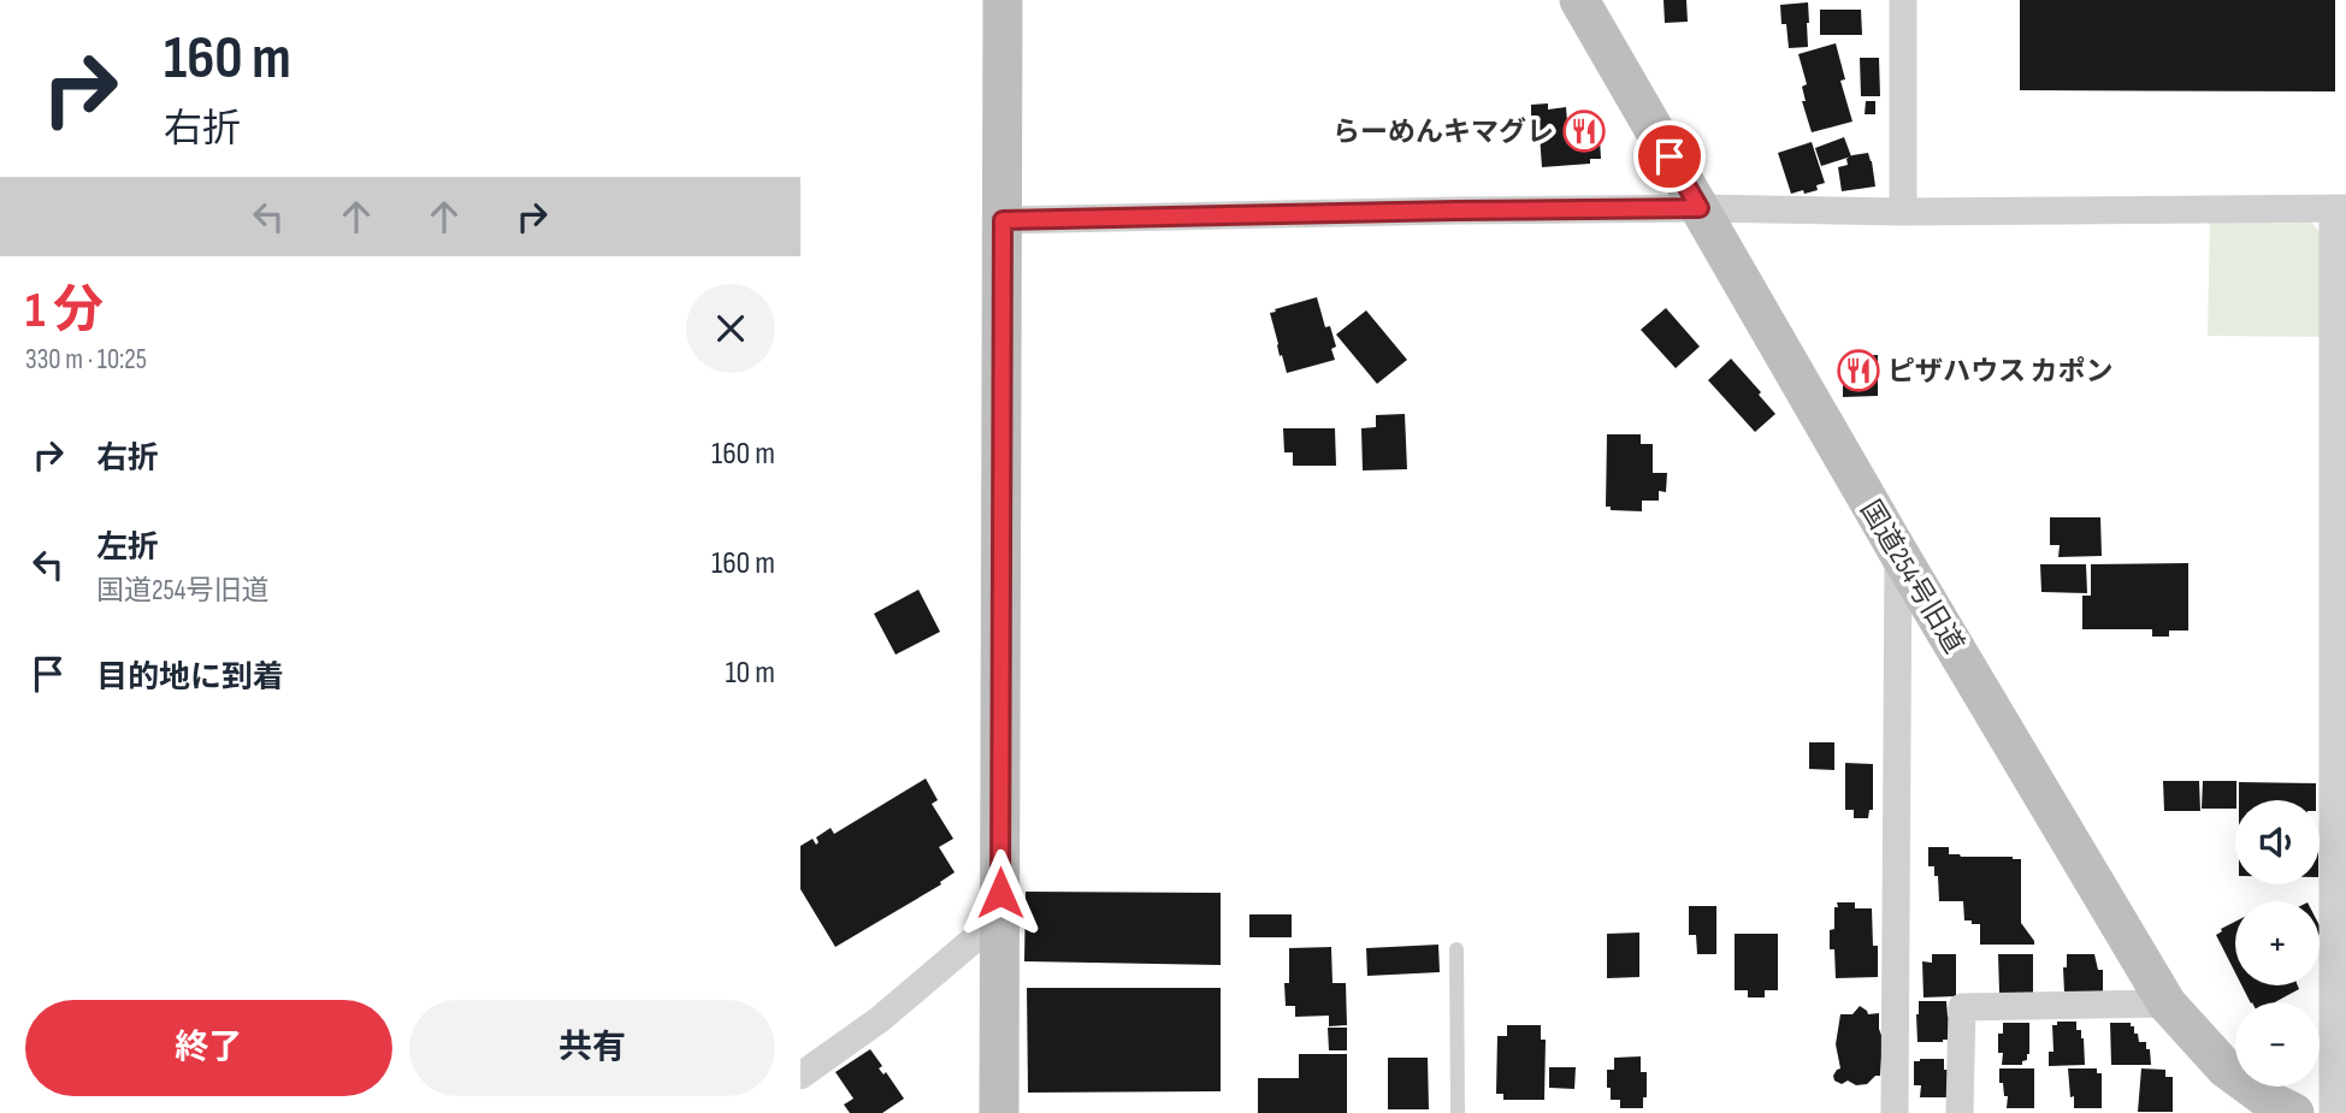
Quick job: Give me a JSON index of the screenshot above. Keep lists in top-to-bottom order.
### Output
{
  "streets": {
    "street": ["国道254号旧道"]
  },
  "places": {
    "restaurant": ["らーめんキマグレ", "ピザハウス カポン"]
  },
  "page": {
    "turn": ["160 m", "右折"],
    "heading": ["1 分", "330 m · 10:25"],
    "list": [
      {
        "name": "右折",
        "value": "160 m"
      },
      {
        "name": "左折",
        "note": "国道254号旧道",
        "value": "160 m"
      },
      {
        "name": "目的地に到着",
        "value": "10 m"
      }
    ],
    "map_buttons": ["+", "−"],
    "buttons": ["終了", "共有"]
  }
}
